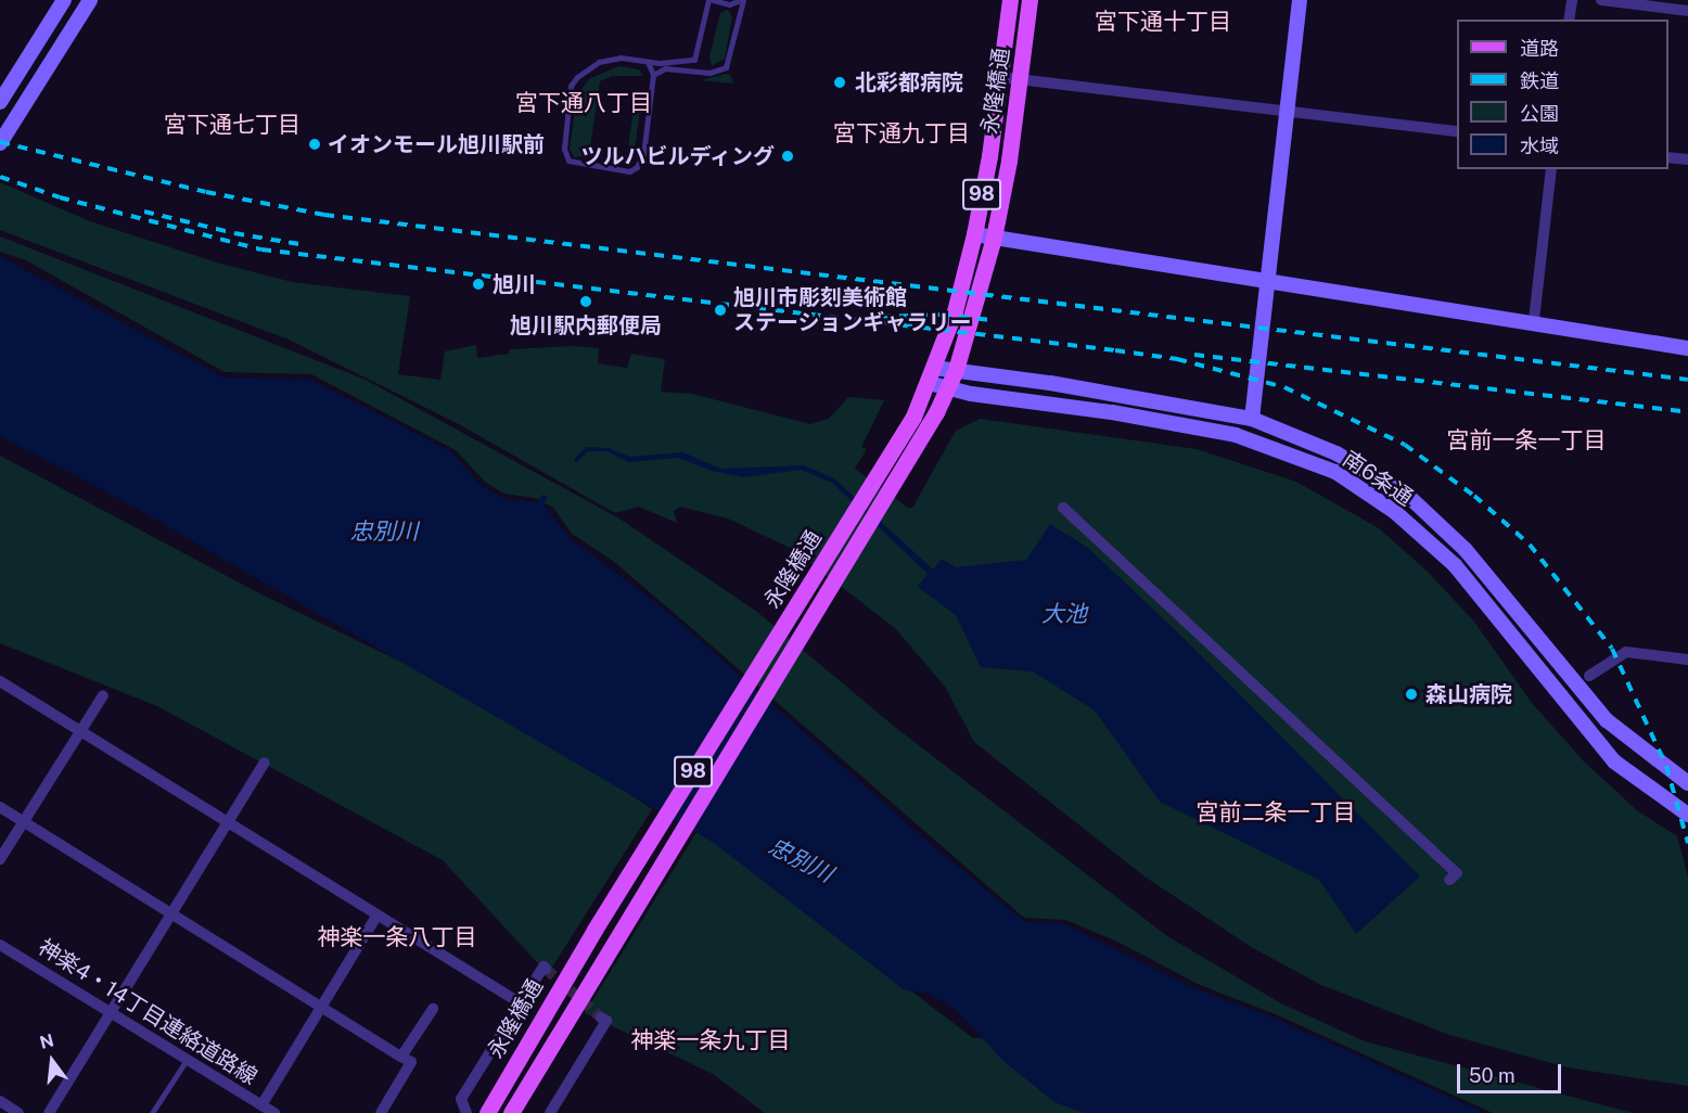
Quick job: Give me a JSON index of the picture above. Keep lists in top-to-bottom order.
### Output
{
  "streets": {
    "main road": ["永隆橋通", "98"],
    "street": ["南6条通", "神楽4・14丁目連絡道路線"]
  },
  "crossings": [
    ["永隆橋通", "南6条通"]
  ],
  "districts": [
    "宮下通十丁目",
    "宮下通八丁目",
    "宮下通七丁目",
    "宮下通九丁目",
    "宮前一条一丁目",
    "宮前二条一丁目",
    "神楽一条八丁目",
    "神楽一条九丁目"
  ],
  "water": ["忠別川", "大池"],
  "places": [
    "北彩都病院",
    "イオンモール旭川駅前",
    "ツルハビルディング",
    "旭川",
    "旭川駅内郵便局",
    "旭川市彫刻美術館 ステーションギャラリー",
    "森山病院"
  ],
  "legend": [
    "道路",
    "鉄道",
    "公園",
    "水域"
  ],
  "scale_bar": "50 m",
  "north": "top"
}
